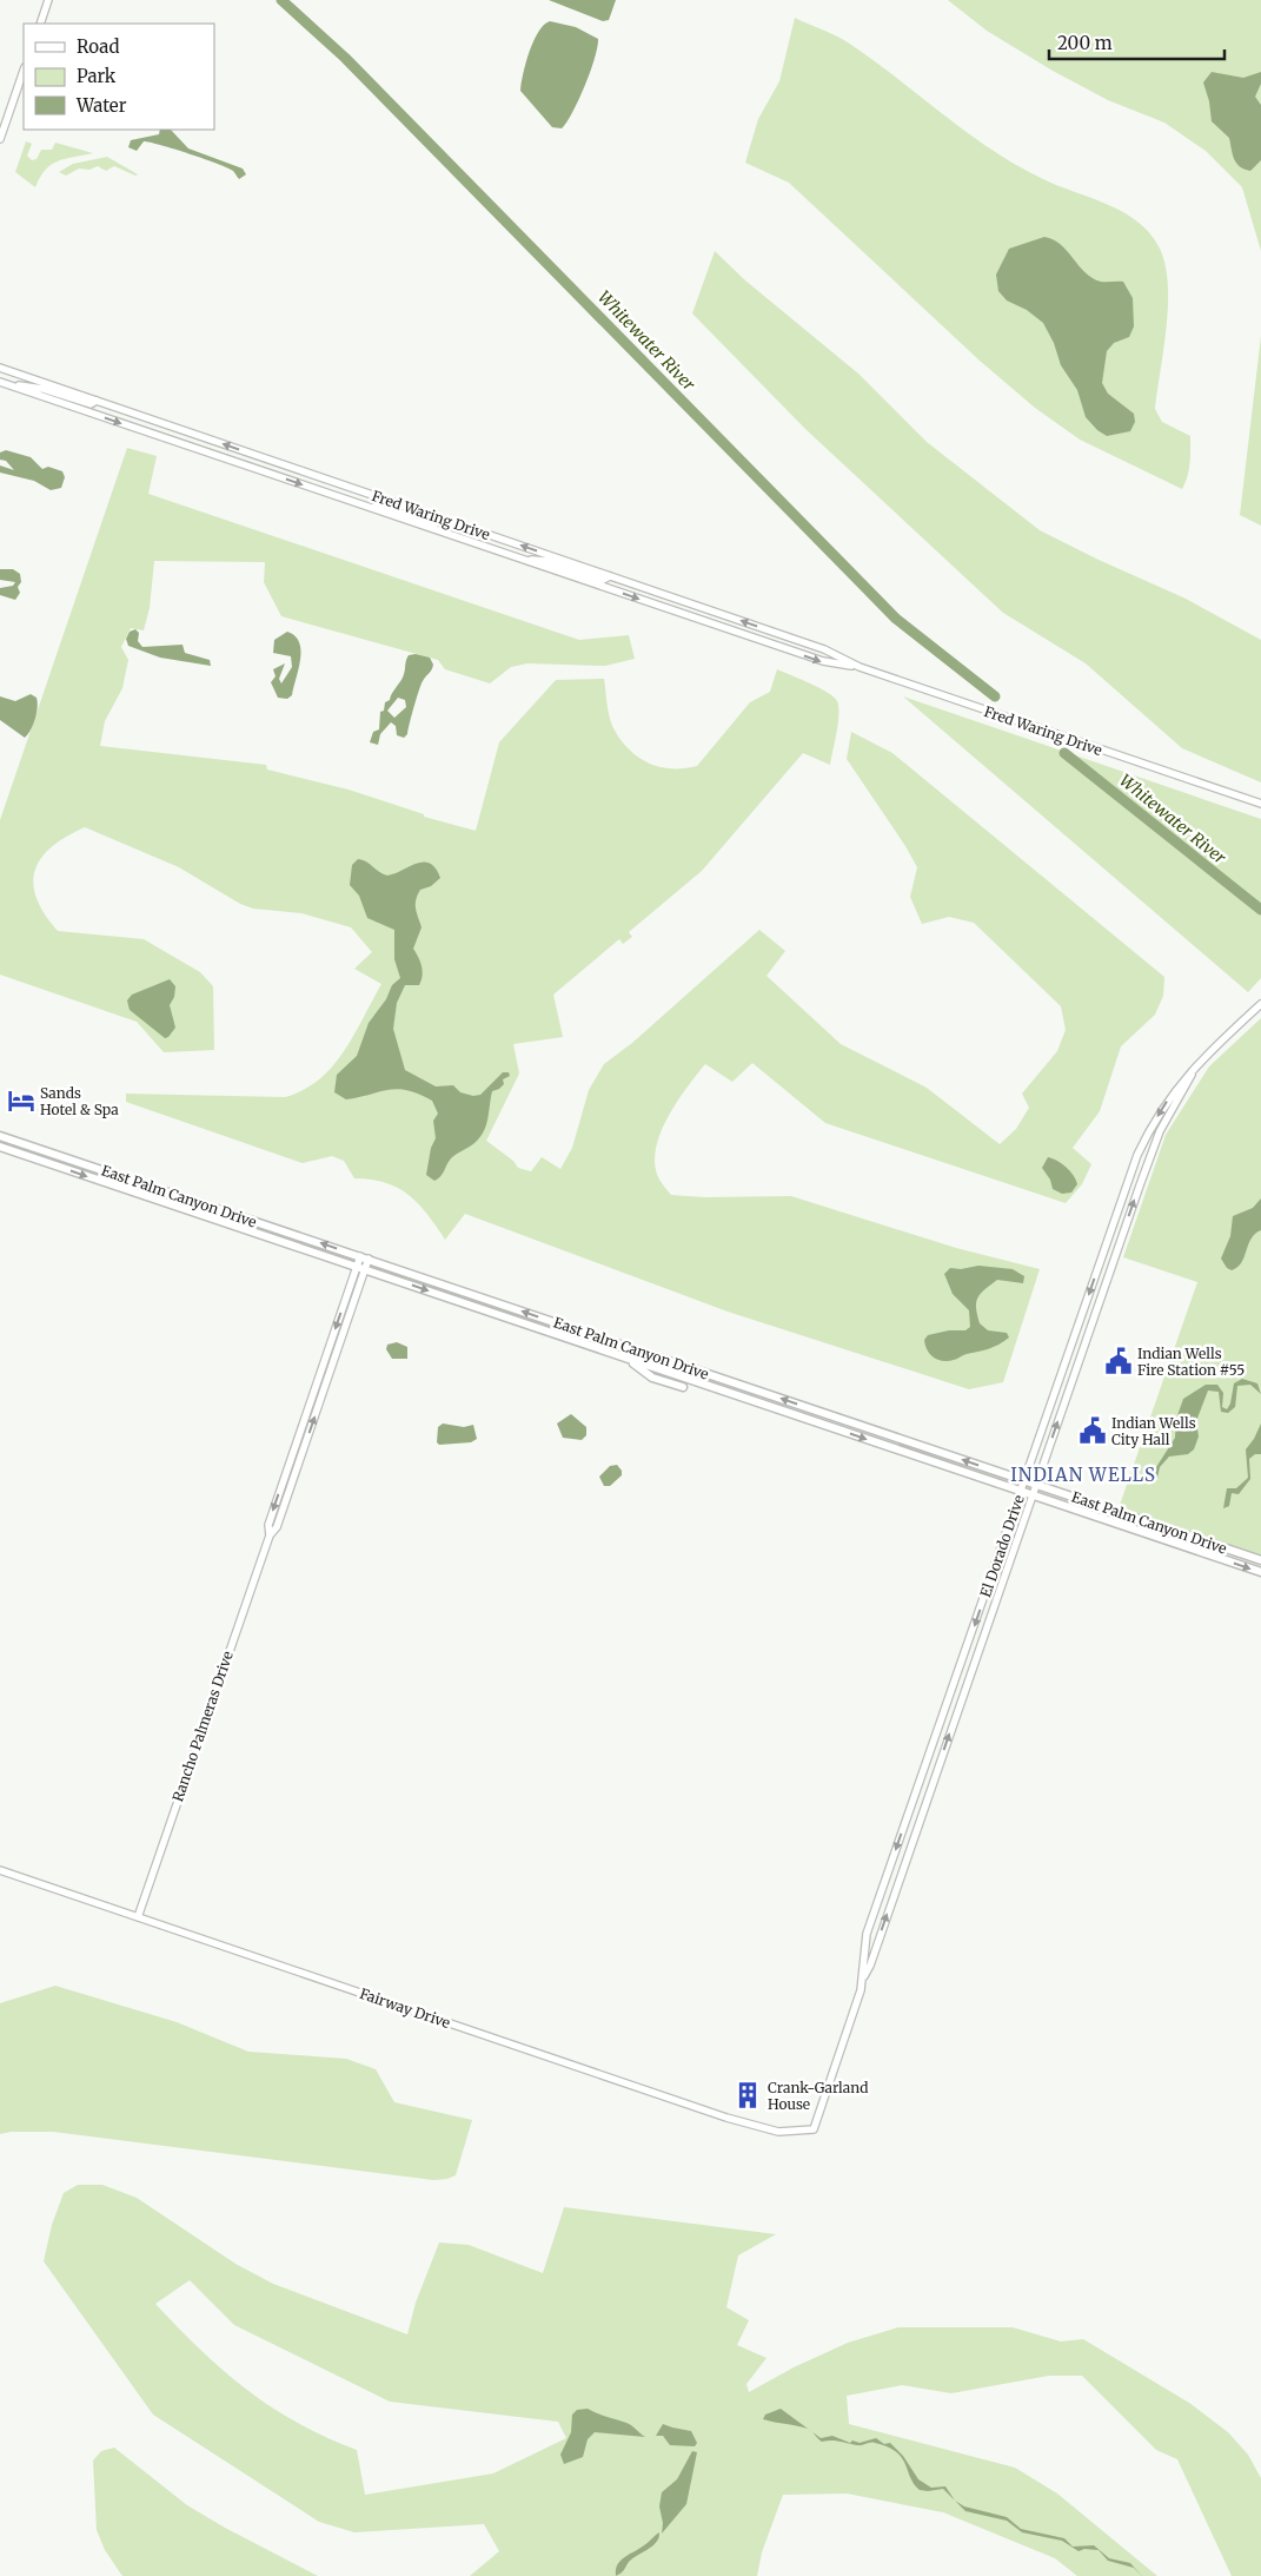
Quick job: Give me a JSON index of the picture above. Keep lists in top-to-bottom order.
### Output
{
  "streets": {
    "main road": [
      "Fred Waring Drive",
      "East Palm Canyon Drive",
      "El Dorado Drive",
      "Rancho Palmeras Drive",
      "Fairway Drive"
    ]
  },
  "crossings": [
    ["East Palm Canyon Drive", "El Dorado Drive"],
    ["East Palm Canyon Drive", "Rancho Palmeras Drive"],
    ["El Dorado Drive", "Fairway Drive"],
    ["Rancho Palmeras Drive", "Fairway Drive"]
  ],
  "districts": ["INDIAN WELLS"],
  "water": ["Whitewater River"],
  "places": {
    "hotel": ["Sands Hotel & Spa"],
    "public building": ["Indian Wells Fire Station #55", "Indian Wells City Hall"],
    "building": ["Crank-Garland House"]
  },
  "legend": ["Road", "Park", "Water"],
  "scale_bar": "200 m"
}
